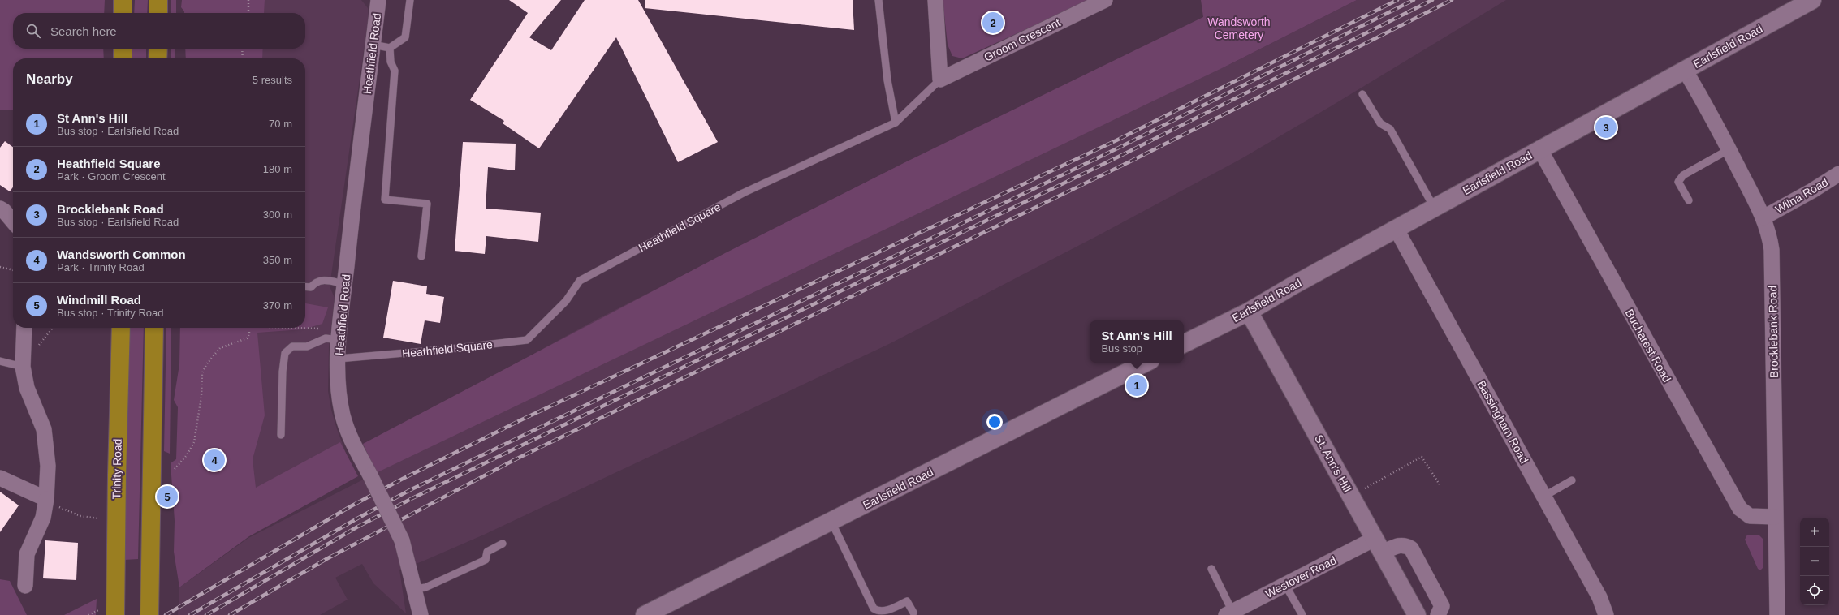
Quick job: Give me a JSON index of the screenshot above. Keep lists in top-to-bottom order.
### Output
{
  "streets": {
    "highway": ["Trinity Road"],
    "main road": ["Earlsfield Road", "St. Ann's Hill"],
    "street": [
      "Groom Crescent",
      "Heathfield Road",
      "Wilna Road",
      "Brocklebank Road",
      "Bucharest Road",
      "Bassingham Road",
      "Westover Road"
    ],
    "lane": ["Heathfield Square"]
  },
  "crossings": [
    ["Groom Crescent", "Heathfield Square"],
    ["Earlsfield Road", "Brocklebank Road"],
    ["Earlsfield Road", "Bucharest Road"],
    ["Earlsfield Road", "Bassingham Road"],
    ["Earlsfield Road", "St. Ann's Hill"],
    ["Heathfield Road", "Heathfield Square"],
    ["Wilna Road", "Brocklebank Road"],
    ["Brocklebank Road", "Bucharest Road"],
    ["St. Ann's Hill", "Westover Road"]
  ],
  "parks": ["Wandsworth Cemetery"],
  "page": {
    "pins": [
      "2",
      "3",
      "1",
      "4",
      "5"
    ],
    "search": "Search here",
    "heading": ["Nearby", "5 results"],
    "list": [
      {
        "mark": "1",
        "name": "St Ann's Hill",
        "note": "Bus stop · Earlsfield Road",
        "value": "70 m"
      },
      {
        "mark": "2",
        "name": "Heathfield Square",
        "note": "Park · Groom Crescent",
        "value": "180 m"
      },
      {
        "mark": "3",
        "name": "Brocklebank Road",
        "note": "Bus stop · Earlsfield Road",
        "value": "300 m"
      },
      {
        "mark": "4",
        "name": "Wandsworth Common",
        "note": "Park · Trinity Road",
        "value": "350 m"
      },
      {
        "mark": "5",
        "name": "Windmill Road",
        "note": "Bus stop · Trinity Road",
        "value": "370 m"
      }
    ],
    "popup": ["St Ann's Hill", "Bus stop"],
    "map_buttons": ["+", "−"]
  }
}
